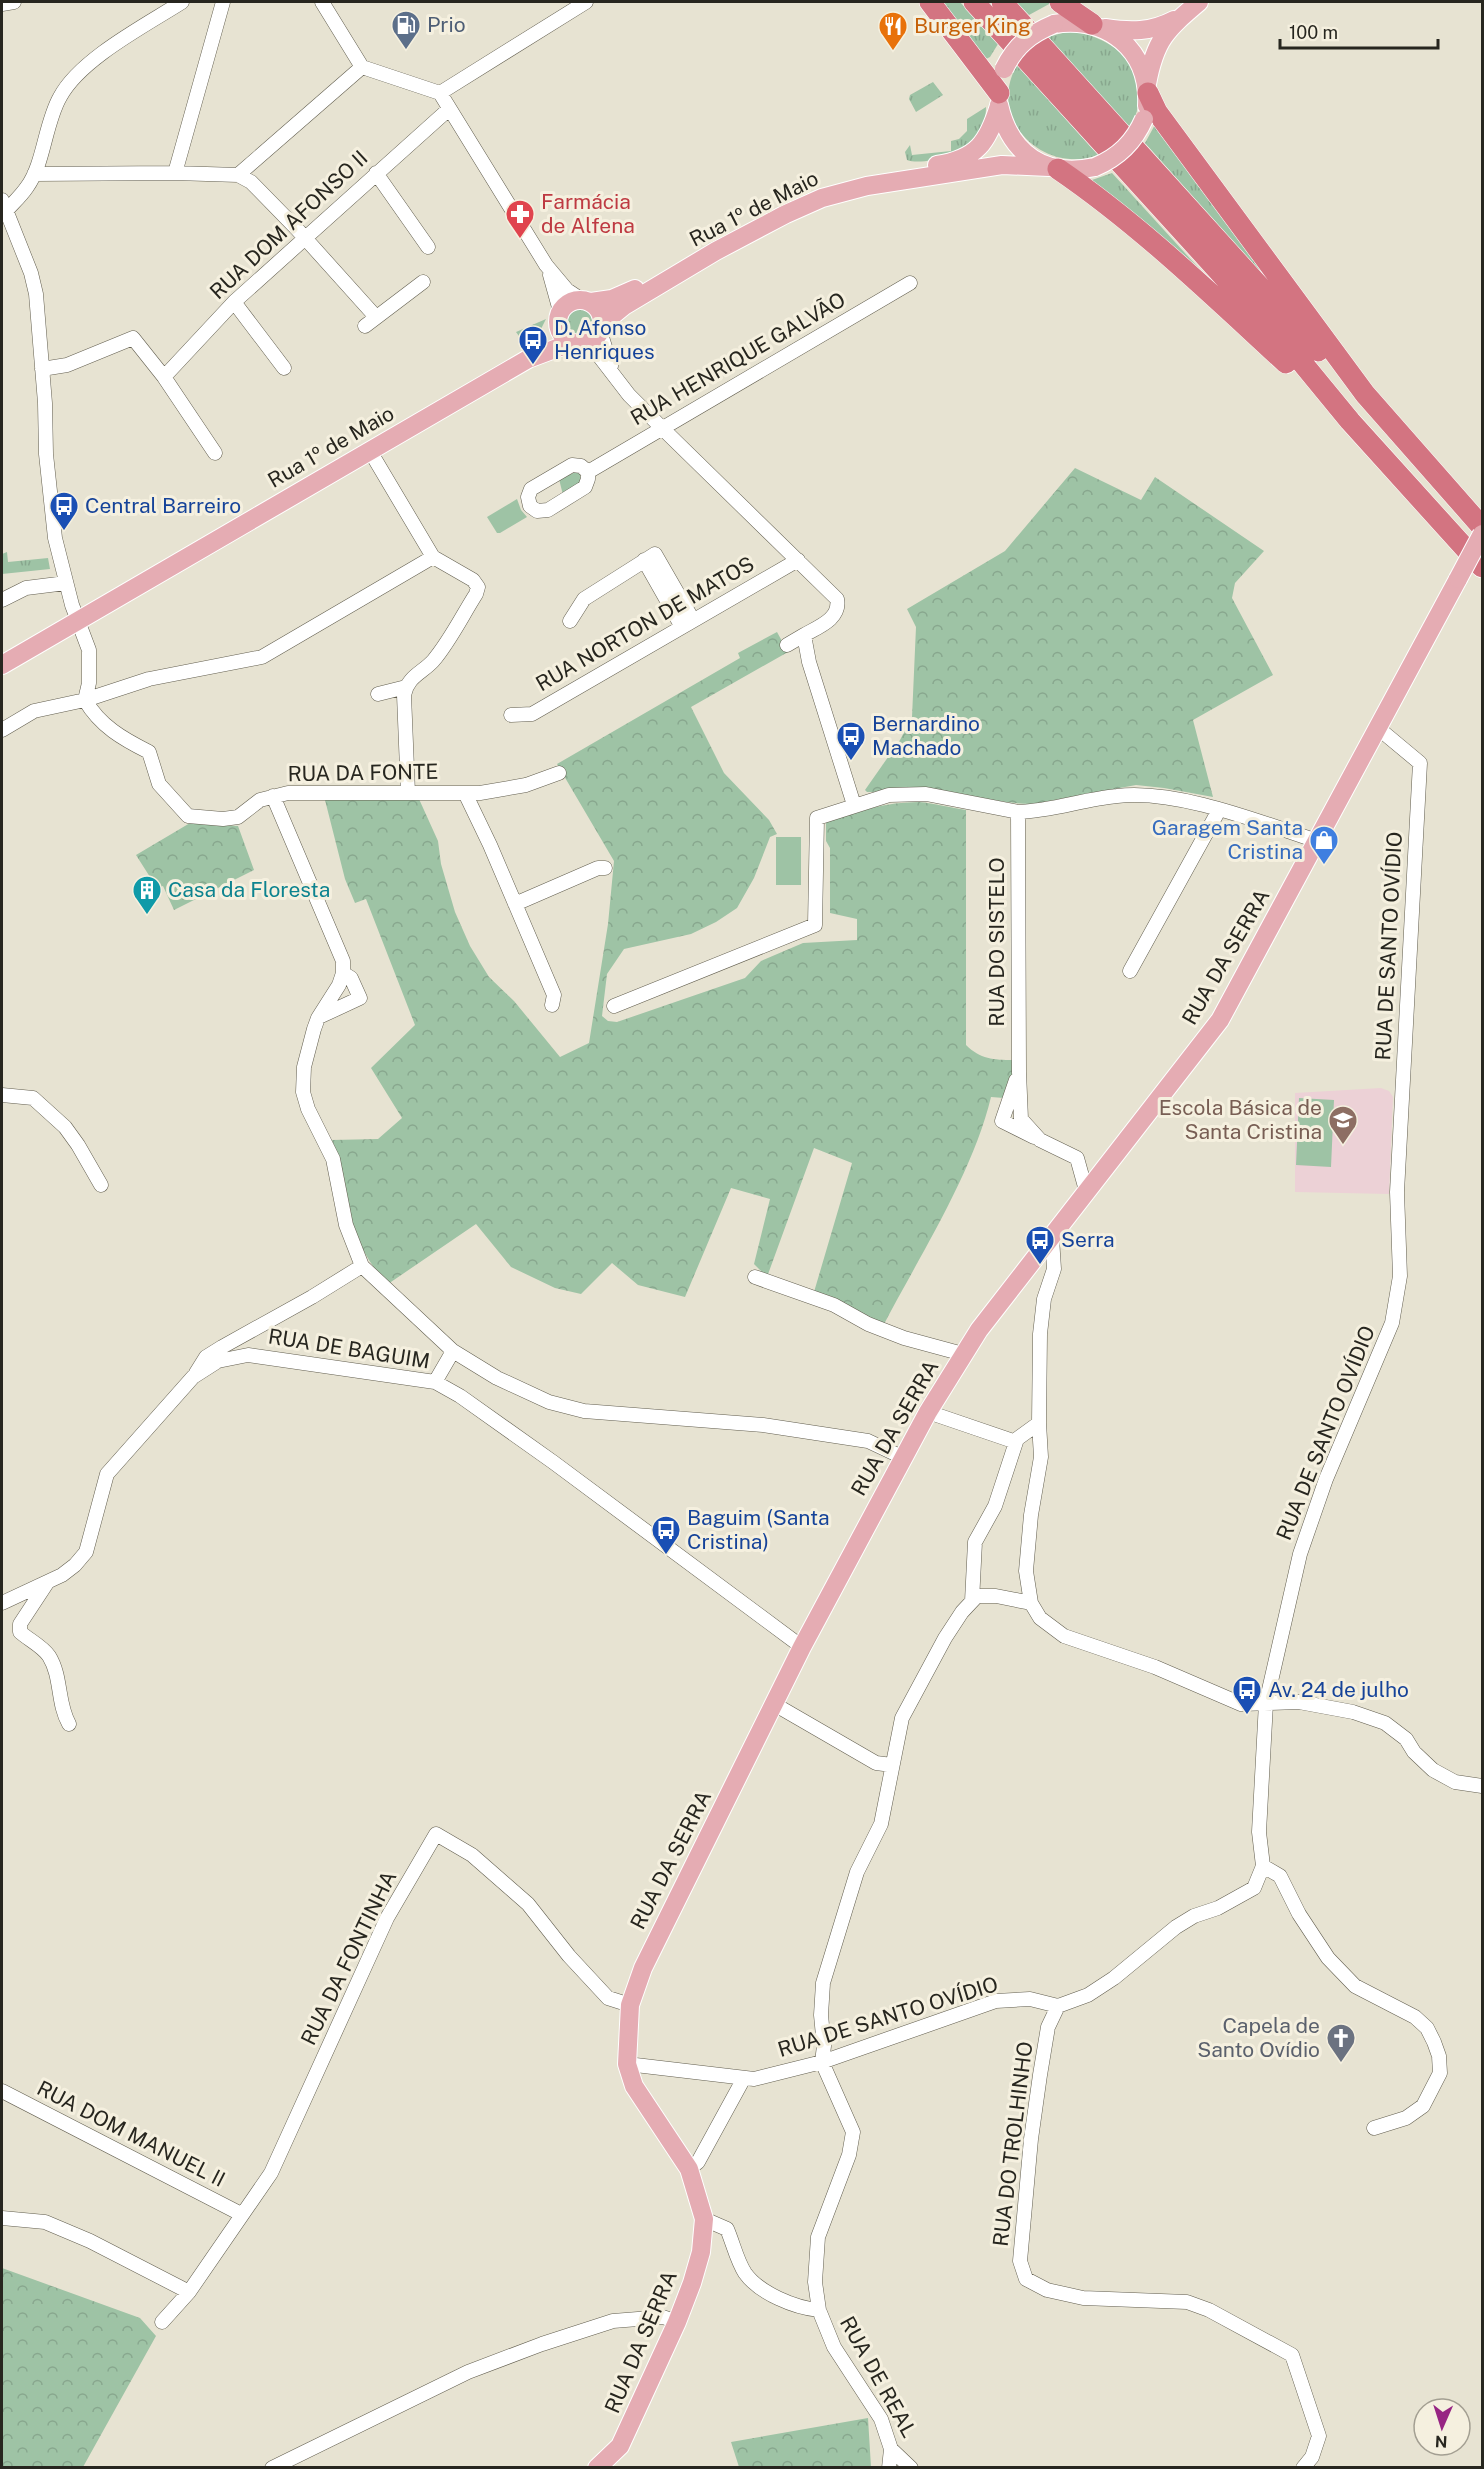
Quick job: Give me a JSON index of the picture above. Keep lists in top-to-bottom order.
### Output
{
  "streets": {
    "main road": ["Rua 1º de Maio", "RUA DA SERRA"],
    "street": [
      "RUA DOM AFONSO II",
      "RUA HENRIQUE GALVÃO",
      "RUA NORTON DE MATOS",
      "RUA DA FONTE",
      "RUA DO SISTELO",
      "RUA DE SANTO OVÍDIO",
      "RUA DE BAGUIM",
      "RUA DA FONTINHA",
      "RUA DOM MANUEL II",
      "RUA DO TROLHINHO",
      "RUA DE REAL"
    ]
  },
  "crossings": [
    ["RUA DO SISTELO", "RUA DA SERRA"],
    ["RUA DE SANTO OVÍDIO", "RUA DA SERRA"],
    ["RUA DE SANTO OVÍDIO", "RUA DO TROLHINHO"],
    ["RUA DE SANTO OVÍDIO", "RUA DE REAL"],
    ["RUA DA SERRA", "RUA DE BAGUIM"],
    ["RUA DA SERRA", "RUA DA FONTINHA"],
    ["RUA DA FONTINHA", "RUA DOM MANUEL II"]
  ],
  "places": {
    "fuel station": ["Prio"],
    "restaurant": ["Burger King"],
    "pharmacy": ["Farmácia de Alfena"],
    "bus stop": [
      "D. Afonso Henriques",
      "Central Barreiro",
      "Bernardino Machado",
      "Serra",
      "Baguim (Santa Cristina)",
      "Av. 24 de julho"
    ],
    "shop": ["Garagem Santa Cristina"],
    "building": ["Casa da Floresta"],
    "school or university": ["Escola Básica de Santa Cristina"],
    "church": ["Capela de Santo Ovídio"]
  },
  "scale_bar": "100 m",
  "north": "bottom"
}
